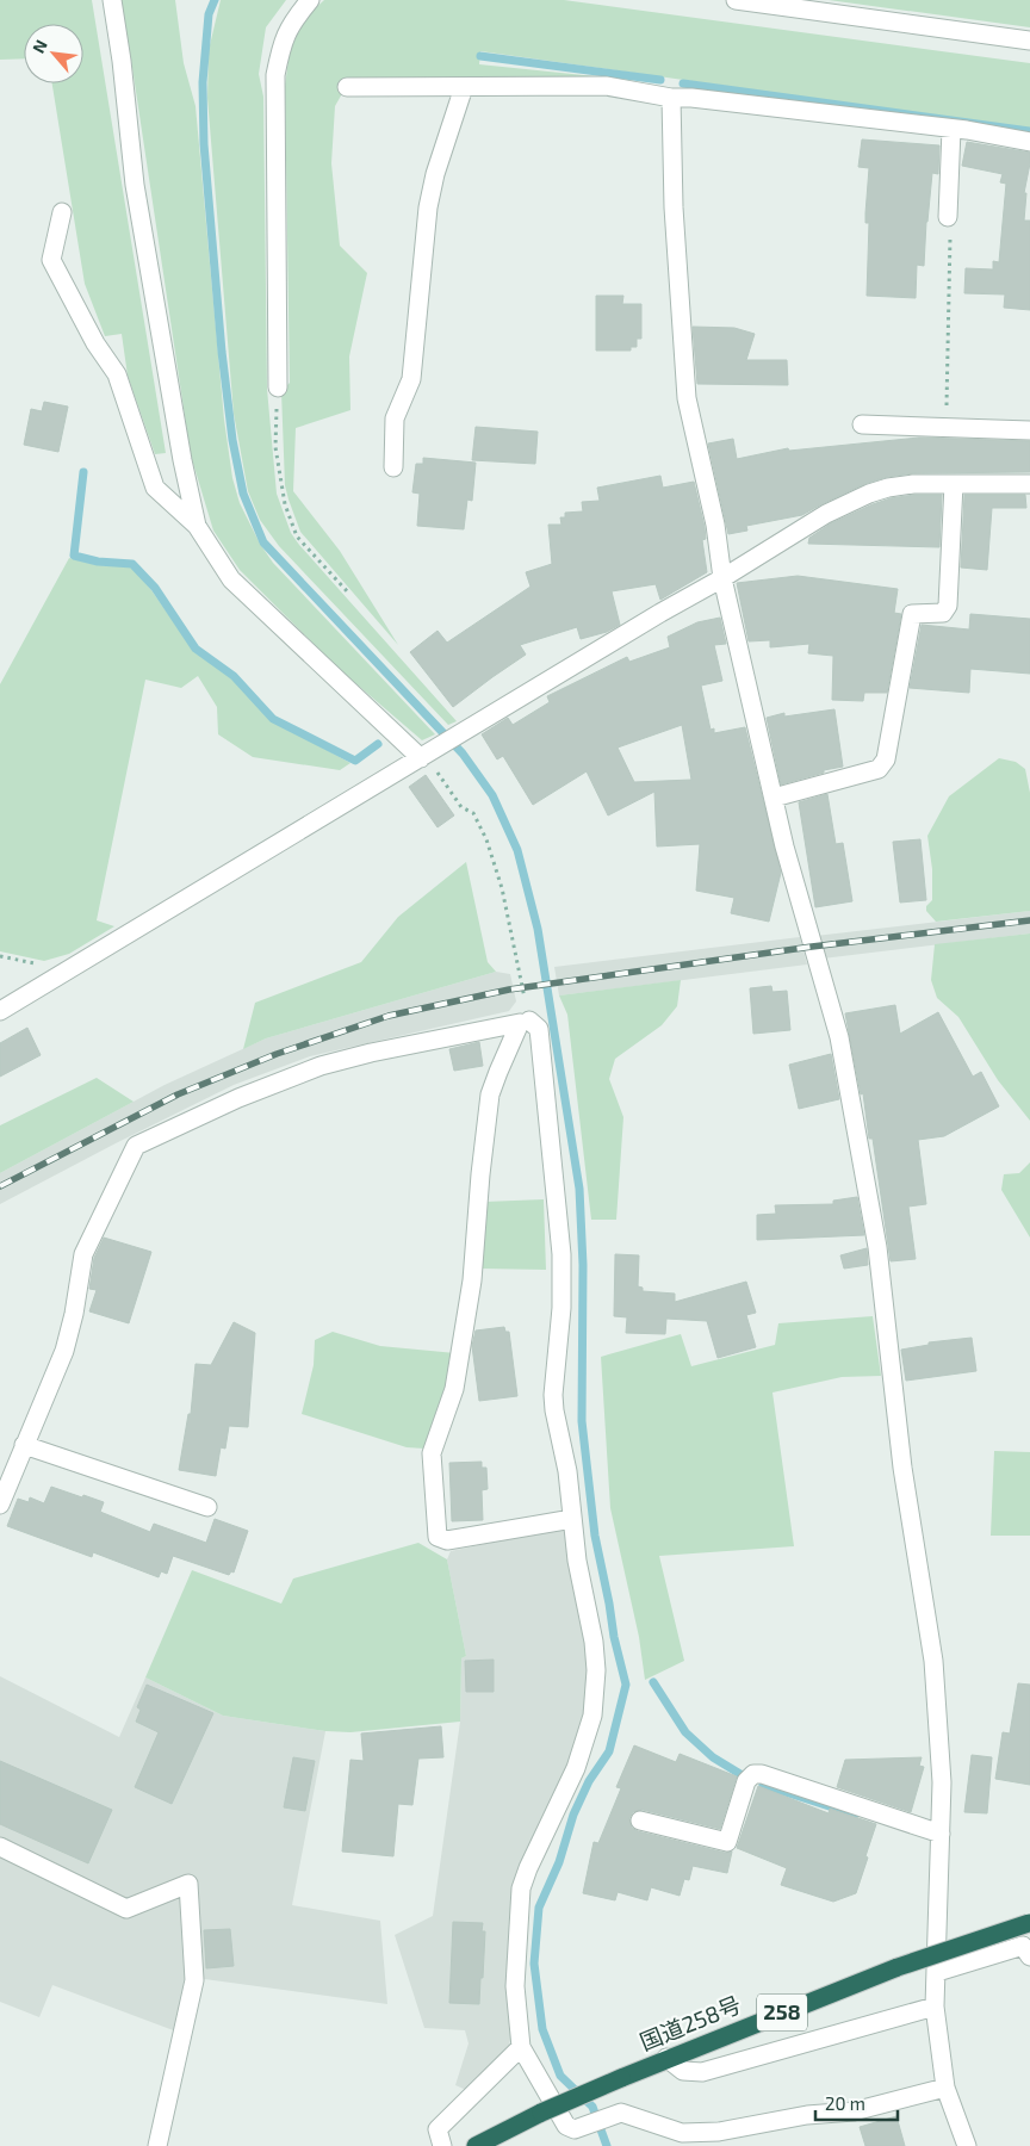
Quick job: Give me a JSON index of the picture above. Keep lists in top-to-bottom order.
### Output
{
  "streets": {
    "highway": ["258", "国道258号"]
  },
  "scale_bar": "20 m",
  "north": "top left"
}
